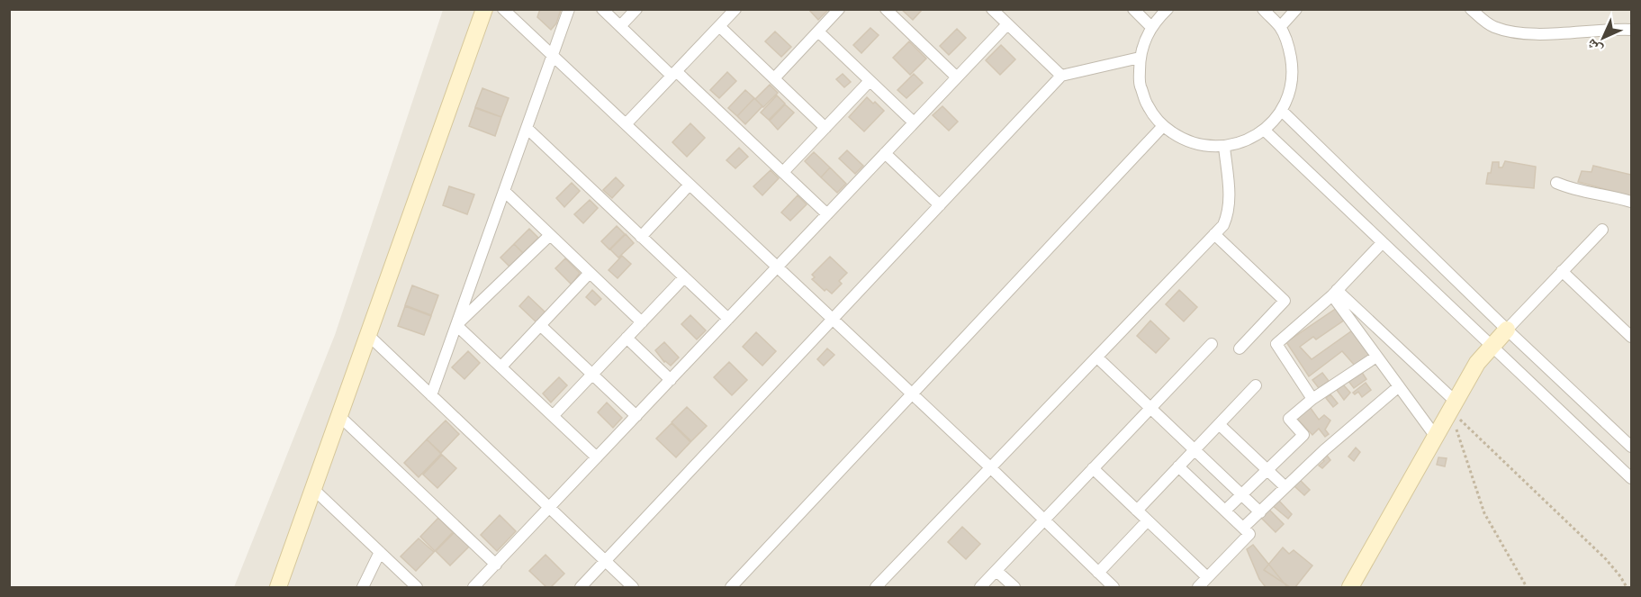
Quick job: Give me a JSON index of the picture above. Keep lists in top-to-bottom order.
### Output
{
  "north": "bottom left"
}
